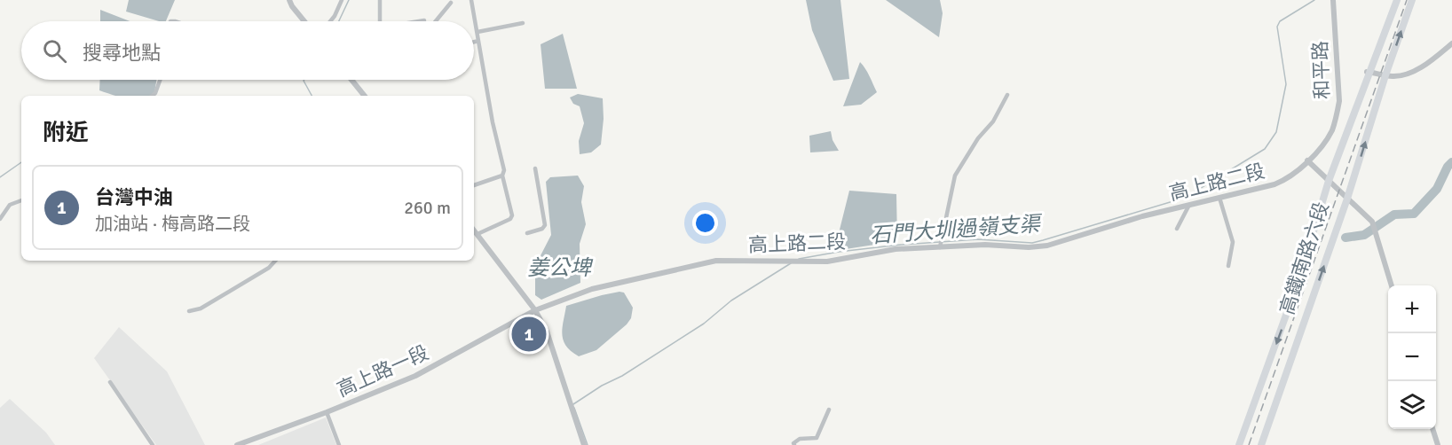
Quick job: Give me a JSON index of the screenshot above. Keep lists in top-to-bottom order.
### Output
{
  "streets": {
    "main road": ["高鐵南路六段"],
    "street": ["和平路", "高上路二段", "高上路一段"]
  },
  "crossings": [
    ["和平路", "高上路二段"],
    ["高上路二段", "高上路一段"]
  ],
  "water": ["石門大圳過嶺支渠", "姜公埤"],
  "page": {
    "search": "搜尋地點",
    "heading": "附近",
    "list": [
      {
        "mark": "1",
        "name": "台灣中油",
        "note": "加油站 · 梅高路二段",
        "value": "260 m"
      }
    ],
    "map_buttons": ["+", "−"],
    "pins": "1"
  }
}
